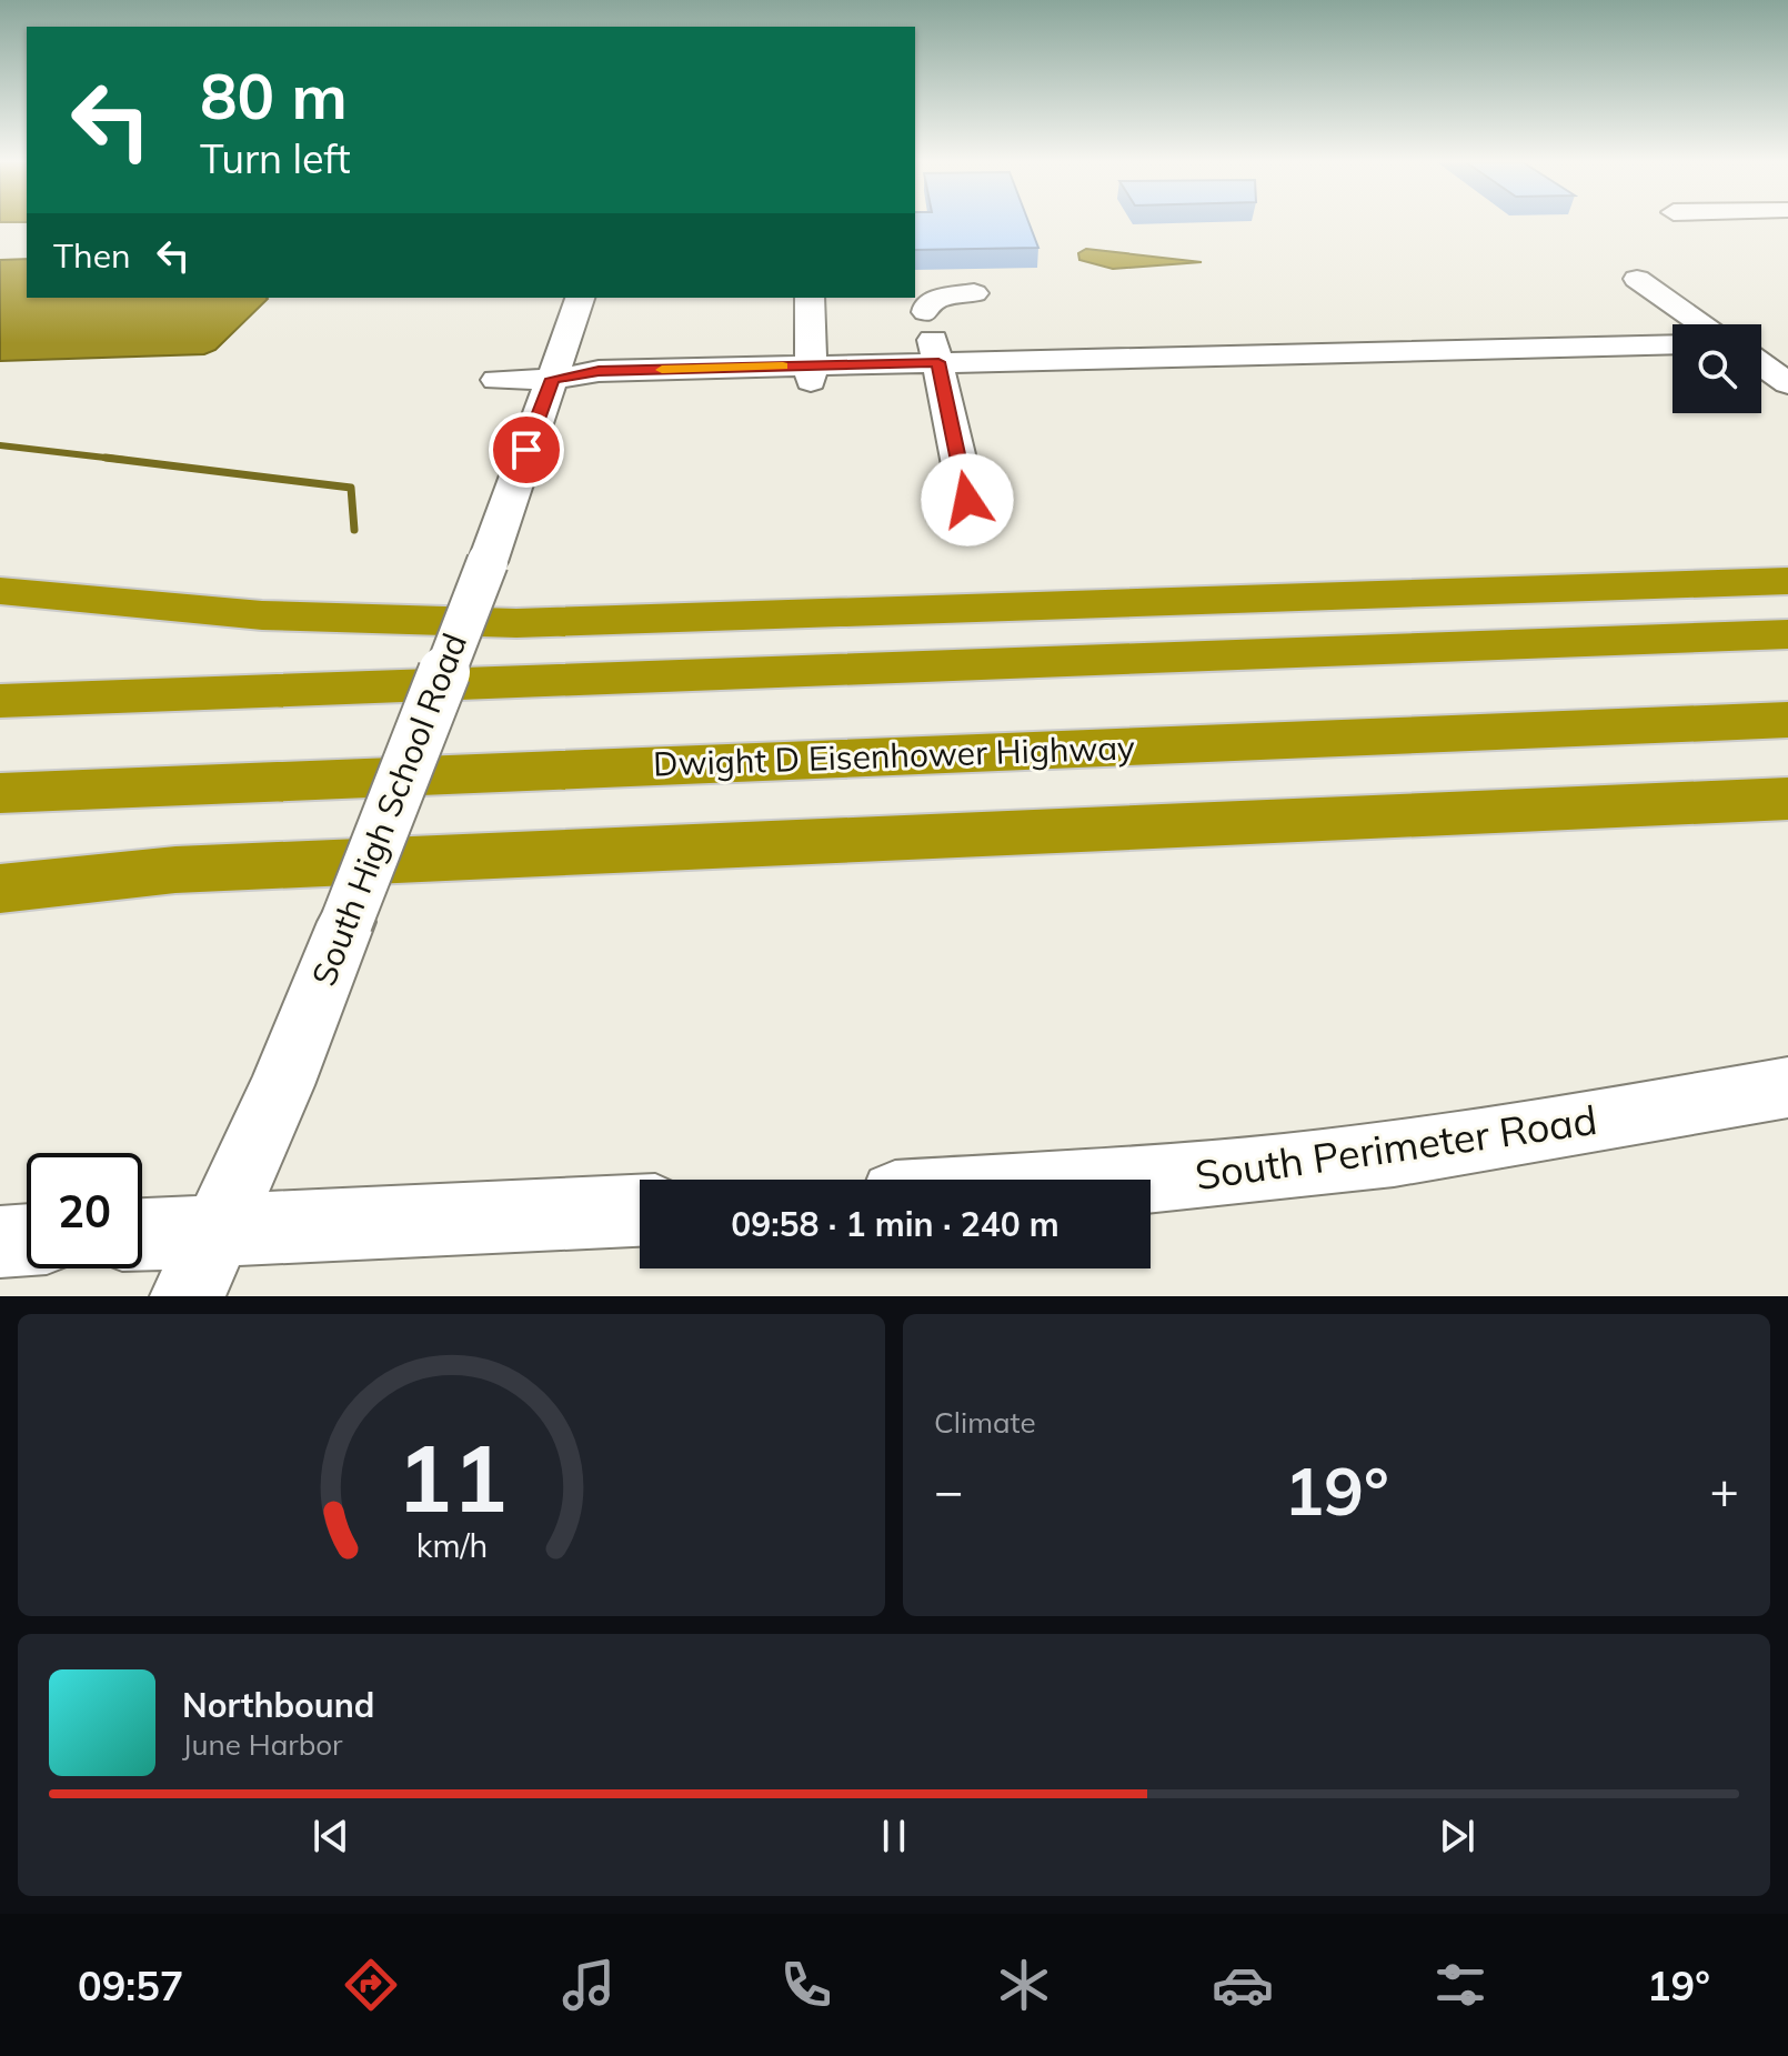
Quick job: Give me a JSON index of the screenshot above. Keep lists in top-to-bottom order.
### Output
{
  "streets": {
    "highway": ["Dwight D Eisenhower Highway"],
    "street": ["South High School Road", "South Perimeter Road"]
  },
  "page": {
    "turn": ["80 m", "Turn left"],
    "then": "Then",
    "limit": "20",
    "trip": "09:58 · 1 min · 240 m",
    "tile": "Climate",
    "heat": ["−", "19°", "+"],
    "song": ["Northbound", "June Harbor"],
    "tabs": ["09:57", "19°"],
    "gauge": ["11", "km/h"]
  }
}
